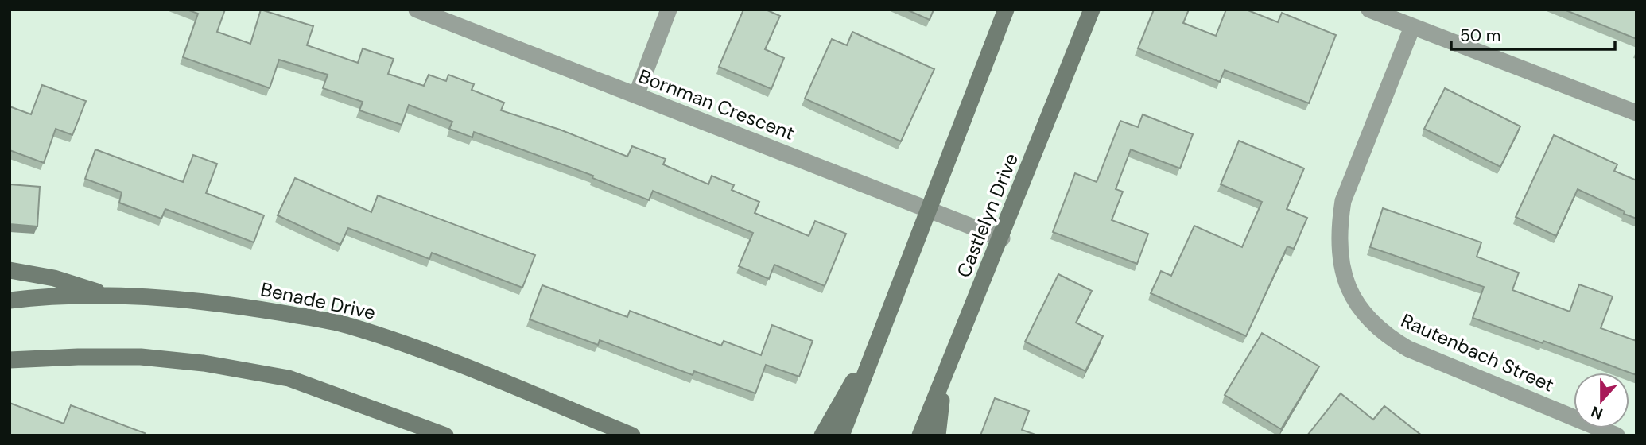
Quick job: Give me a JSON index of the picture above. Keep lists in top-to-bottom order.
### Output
{
  "streets": {
    "street": [
      "Bornman Crescent",
      "Castlelyn Drive",
      "Benade Drive",
      "Rautenbach Street"
    ]
  },
  "crossings": [
    ["Bornman Crescent", "Castlelyn Drive"]
  ],
  "scale_bar": "50 m",
  "north": "bottom"
}
